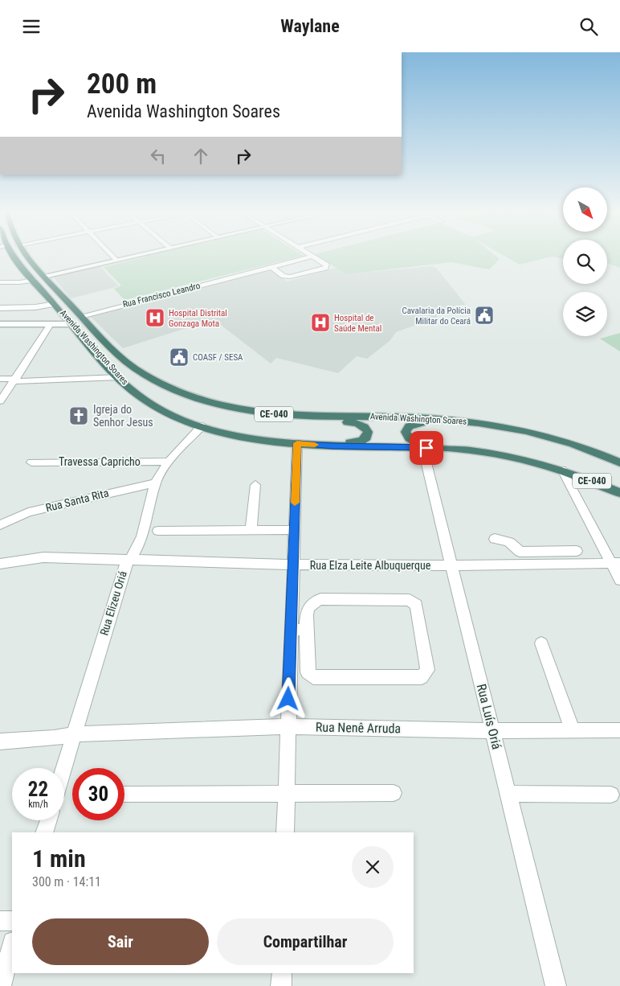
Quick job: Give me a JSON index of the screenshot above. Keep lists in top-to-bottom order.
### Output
{
  "streets": {
    "highway": ["Avenida Washington Soares", "CE-040"],
    "street": [
      "Rua Francisco Leandro",
      "Travessa Capricho",
      "Rua Santa Rita",
      "Rua Elza Leite Albuquerque",
      "Rua Elizeu Oriá",
      "Rua Luís Oriá",
      "Rua Nenê Arruda"
    ]
  },
  "crossings": [
    ["Rua Francisco Leandro", "Avenida Washington Soares"],
    ["Avenida Washington Soares", "Rua Elizeu Oriá"],
    ["Avenida Washington Soares", "Rua Luís Oriá"],
    ["Travessa Capricho", "Rua Elizeu Oriá"],
    ["Rua Santa Rita", "Rua Elizeu Oriá"],
    ["Rua Elza Leite Albuquerque", "Rua Elizeu Oriá"],
    ["Rua Elza Leite Albuquerque", "Rua Luís Oriá"],
    ["Rua Elizeu Oriá", "Rua Nenê Arruda"],
    ["Rua Luís Oriá", "Rua Nenê Arruda"]
  ],
  "places": {
    "public building": ["Cavalaria da Polícia Militar do Ceará", "COASF / SESA"],
    "hospital": ["Hospital Distrital Gonzaga Mota", "Hospital de Saúde Mental"],
    "church": ["Igreja do Senhor Jesus"]
  },
  "north": "bottom right",
  "page": {
    "header": "Waylane",
    "turn": ["200 m", "Avenida Washington Soares"],
    "speed": "22 km/h",
    "limit": "30",
    "heading": ["1 min", "300 m · 14:11"],
    "buttons": ["Sair", "Compartilhar"]
  }
}
